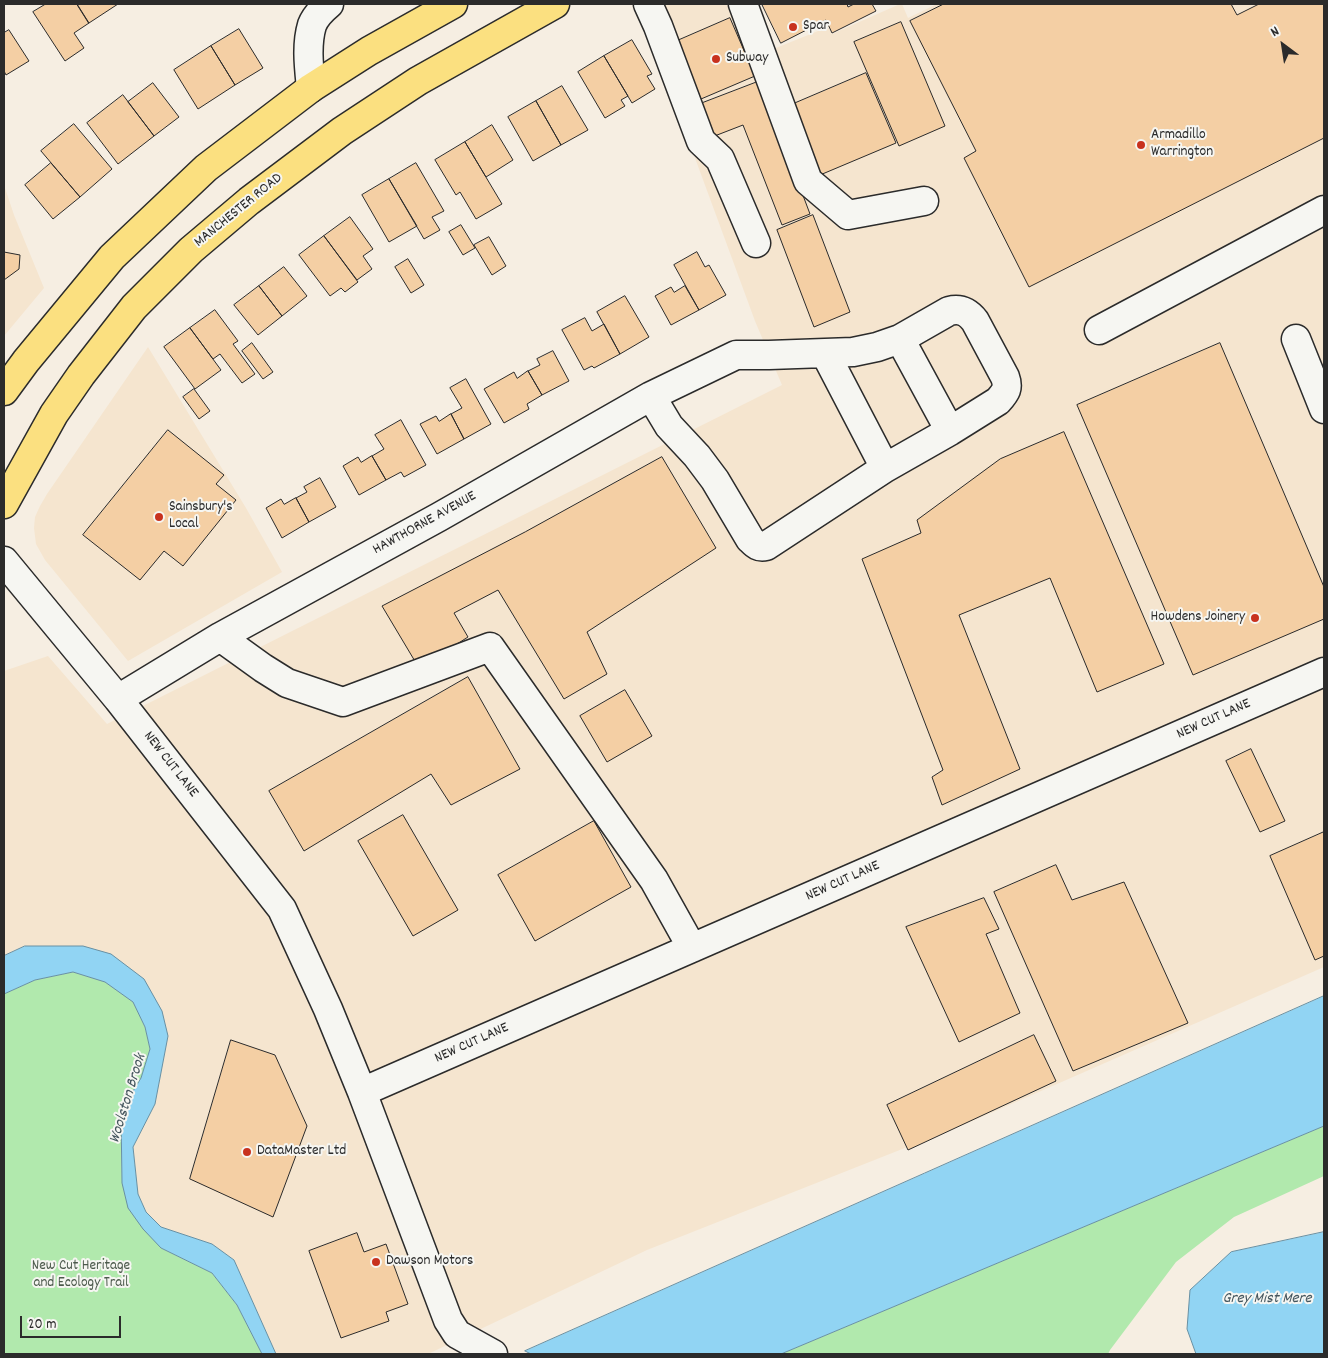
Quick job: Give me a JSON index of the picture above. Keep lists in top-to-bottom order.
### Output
{
  "streets": {
    "main road": ["MANCHESTER ROAD"],
    "street": ["HAWTHORNE AVENUE", "NEW CUT LANE"]
  },
  "crossings": [
    ["HAWTHORNE AVENUE", "NEW CUT LANE"]
  ],
  "water": ["Woolston Brook", "Grey Mist Mere"],
  "parks": ["New Cut Heritage and Ecology Trail"],
  "places": [
    "Spar",
    "Subway",
    "Armadillo Warrington",
    "Sainsbury's Local",
    "Howdens Joinery",
    "DataMaster Ltd",
    "Dawson Motors"
  ],
  "scale_bar": "20 m",
  "north": "top left"
}
